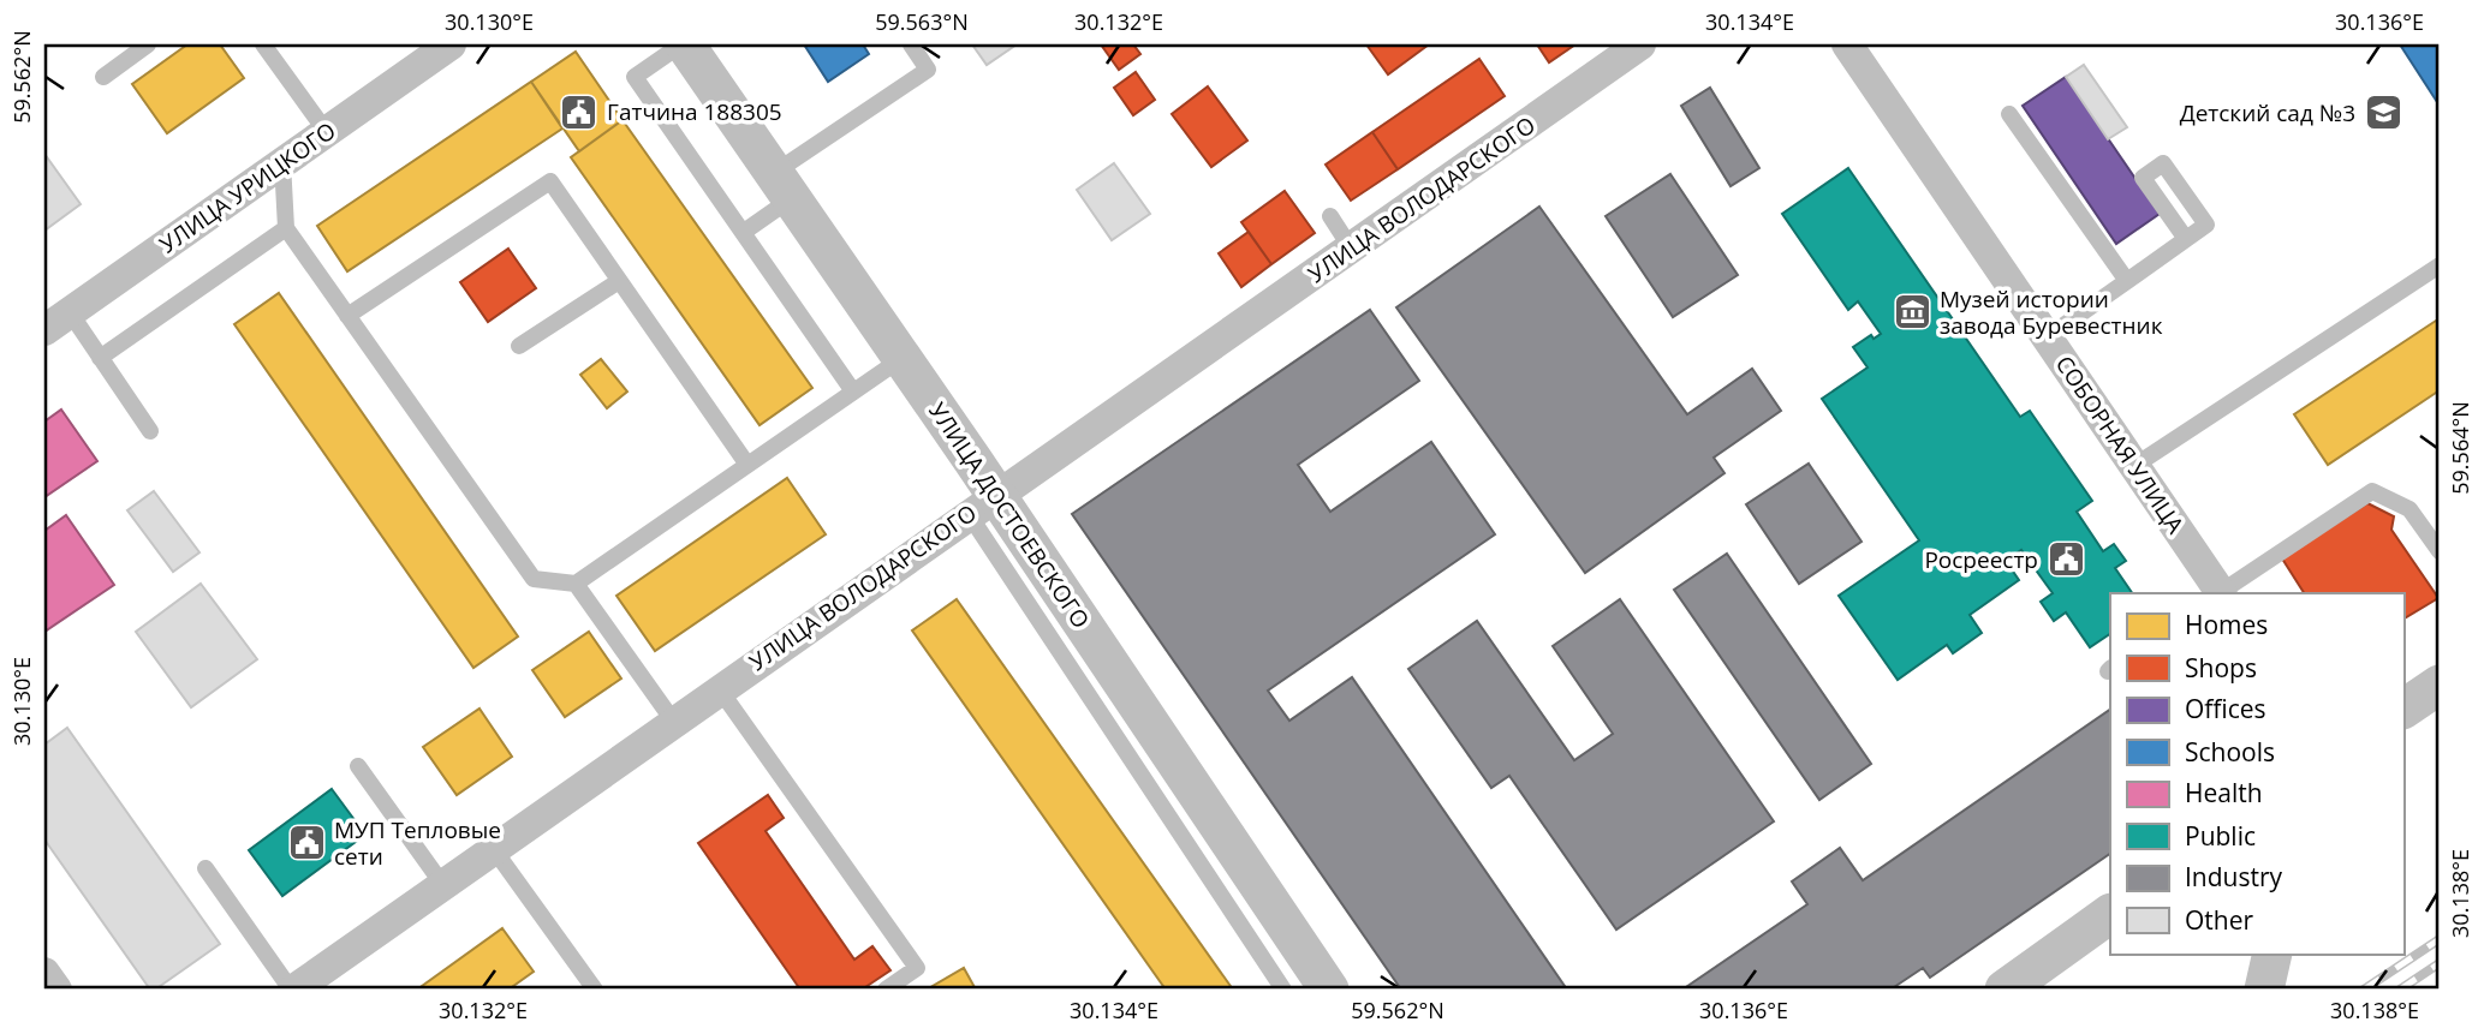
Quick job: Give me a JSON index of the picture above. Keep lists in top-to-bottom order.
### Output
{
  "streets": {
    "street": [
      "УЛИЦА УРИЦКОГО",
      "УЛИЦА ВОЛОДАРСКОГО",
      "СОБОРНАЯ УЛИЦА",
      "УЛИЦА ДОСТОЕВСКОГО"
    ]
  },
  "crossings": [
    ["УЛИЦА ВОЛОДАРСКОГО", "УЛИЦА ДОСТОЕВСКОГО"]
  ],
  "places": {
    "public building": ["Гатчина 188305", "Росреестр", "МУП Тепловые сети"],
    "school or university": ["Детский сад №3"],
    "museum": ["Музей истории завода Буревестник"]
  },
  "legend": [
    "Homes",
    "Shops",
    "Offices",
    "Schools",
    "Health",
    "Public",
    "Industry",
    "Other"
  ],
  "coordinates": [
    "30.130°E",
    "59.563°N",
    "30.132°E",
    "30.134°E",
    "30.136°E",
    "59.562°N",
    "59.564°N",
    "30.138°E"
  ]
}
